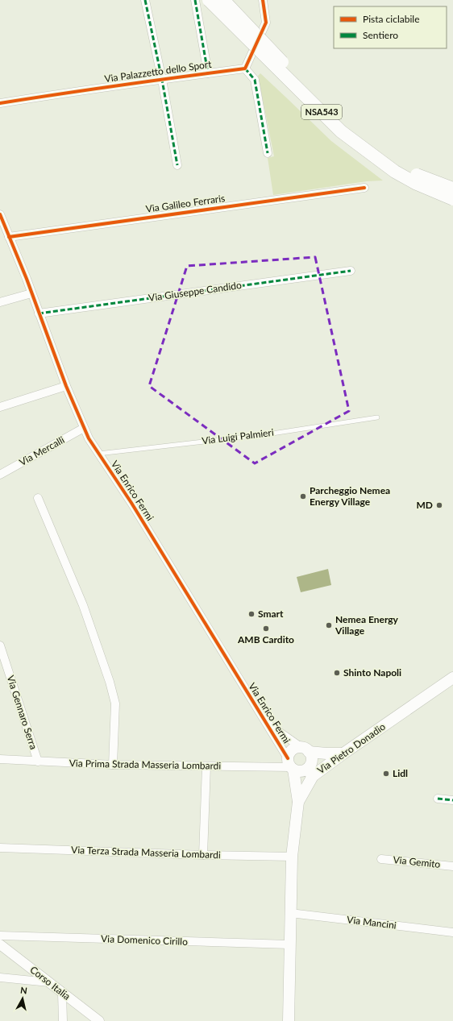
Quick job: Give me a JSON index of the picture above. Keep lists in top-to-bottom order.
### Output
{
  "streets": {
    "highway": ["NSA543"],
    "main road": ["Via Pietro Donadio"],
    "street": [
      "Via Palazzetto dello Sport",
      "Via Galileo Ferraris",
      "Via Giuseppe Candido",
      "Via Mercalli",
      "Via Enrico Fermi",
      "Via Gennaro Serra",
      "Via Prima Strada Masseria Lombardi",
      "Via Terza Strada Masseria Lombardi",
      "Via Gemito",
      "Via Mancini",
      "Via Domenico Cirillo",
      "Corso Italia"
    ],
    "lane": ["Via Luigi Palmieri"]
  },
  "crossings": [
    ["Via Galileo Ferraris", "Via Enrico Fermi"],
    ["Via Giuseppe Candido", "Via Enrico Fermi"],
    ["Via Luigi Palmieri", "Via Enrico Fermi"],
    ["Via Mercalli", "Via Enrico Fermi"],
    ["Via Enrico Fermi", "Via Pietro Donadio"],
    ["Via Enrico Fermi", "Via Prima Strada Masseria Lombardi"],
    ["Via Gennaro Serra", "Via Prima Strada Masseria Lombardi"],
    ["Via Pietro Donadio", "Via Prima Strada Masseria Lombardi"],
    ["Via Pietro Donadio", "Via Terza Strada Masseria Lombardi"],
    ["Via Pietro Donadio", "Via Mancini"],
    ["Via Pietro Donadio", "Via Domenico Cirillo"]
  ],
  "places": [
    "Parcheggio Nemea Energy Village",
    "MD",
    "Smart",
    "Nemea Energy Village",
    "AMB Cardito",
    "Shinto Napoli",
    "Lidl"
  ],
  "legend": ["Pista ciclabile", "Sentiero"],
  "north": "top"
}
